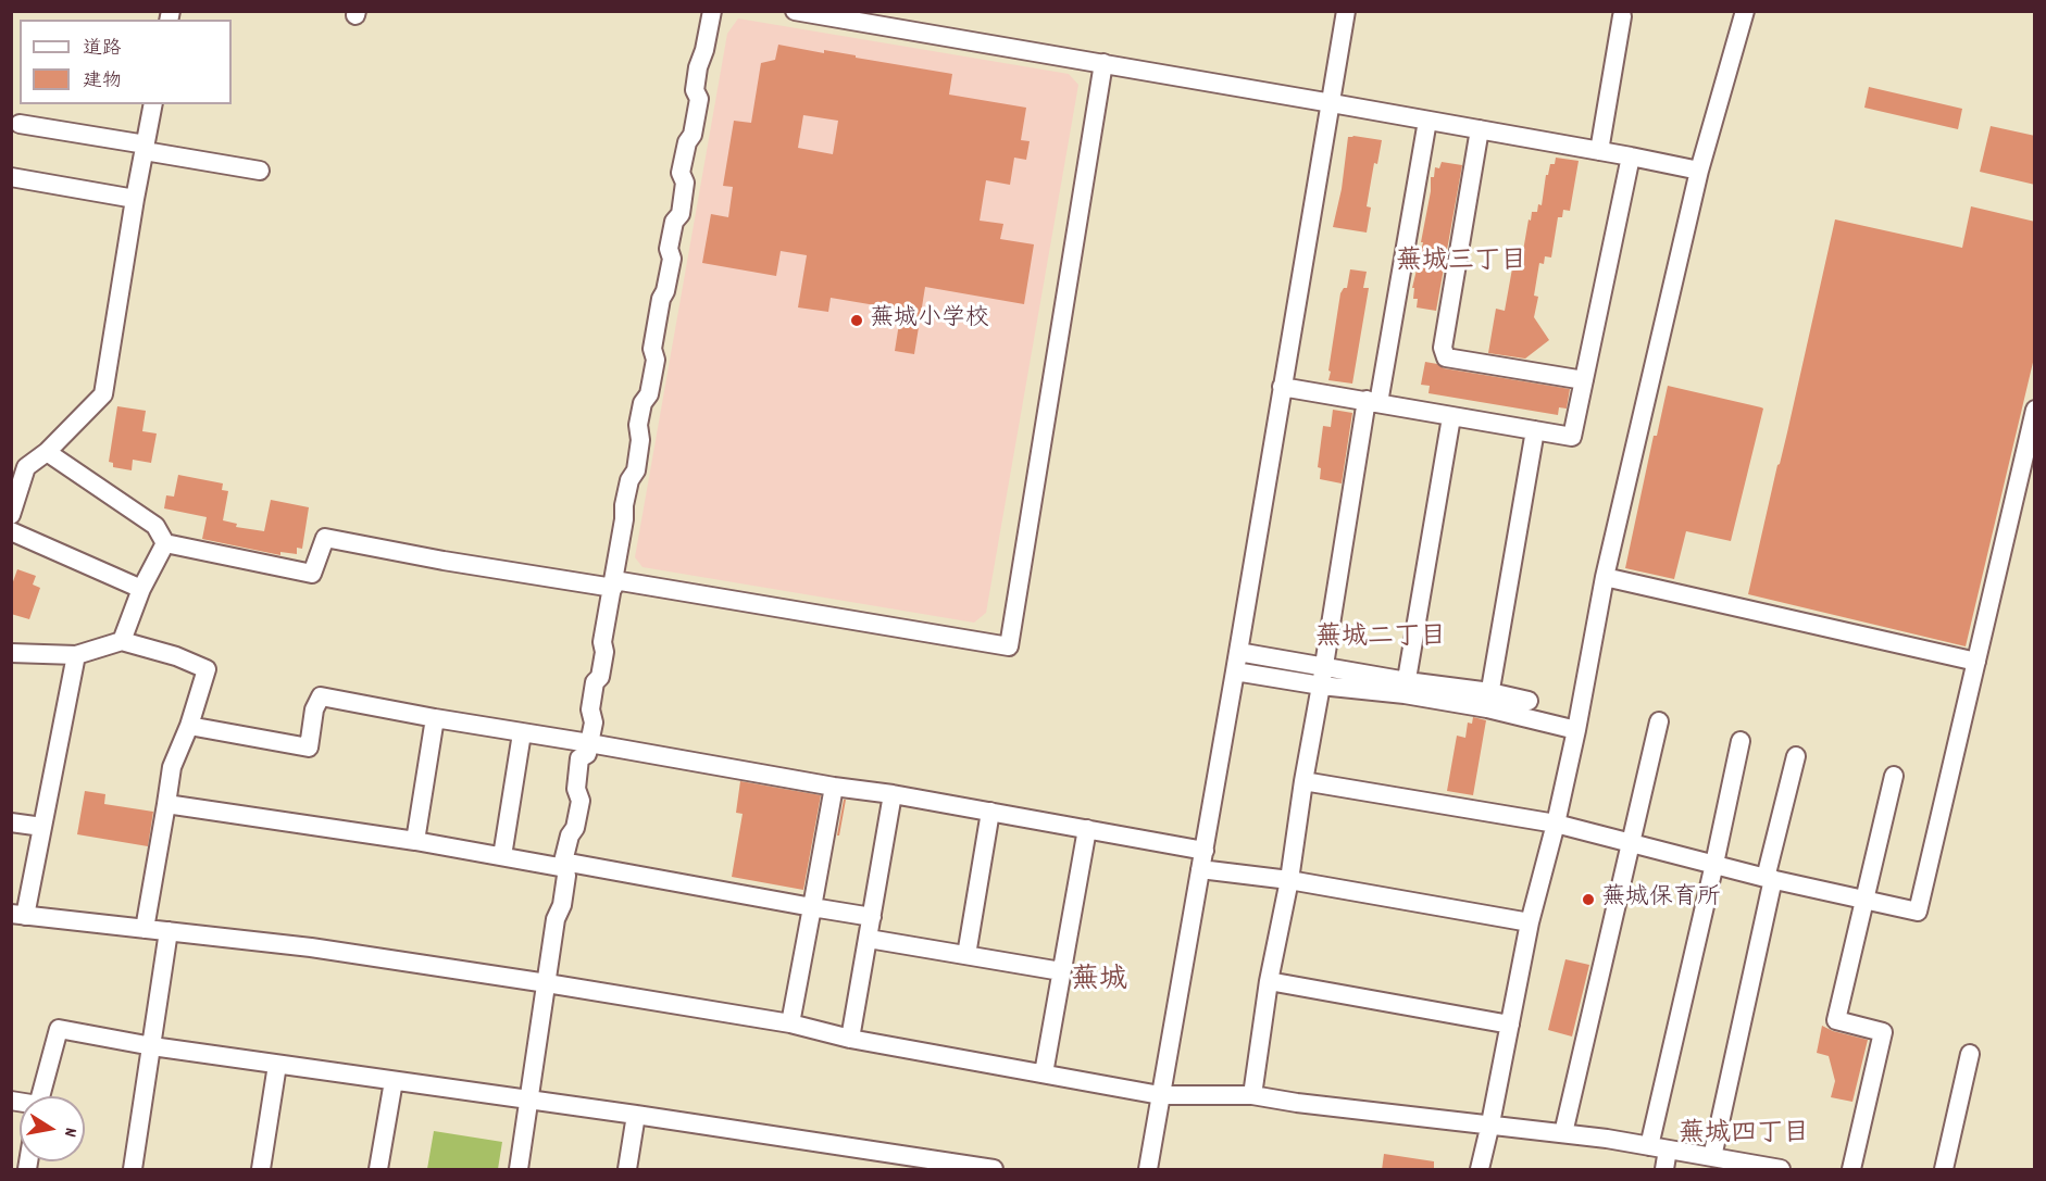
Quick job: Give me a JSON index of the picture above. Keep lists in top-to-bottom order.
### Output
{
  "districts": [
    "蕪城三丁目",
    "蕪城二丁目",
    "蕪城",
    "蕪城四丁目"
  ],
  "places": ["蕪城小学校", "蕪城保育所"],
  "legend": ["道路", "建物"],
  "north": "right"
}
